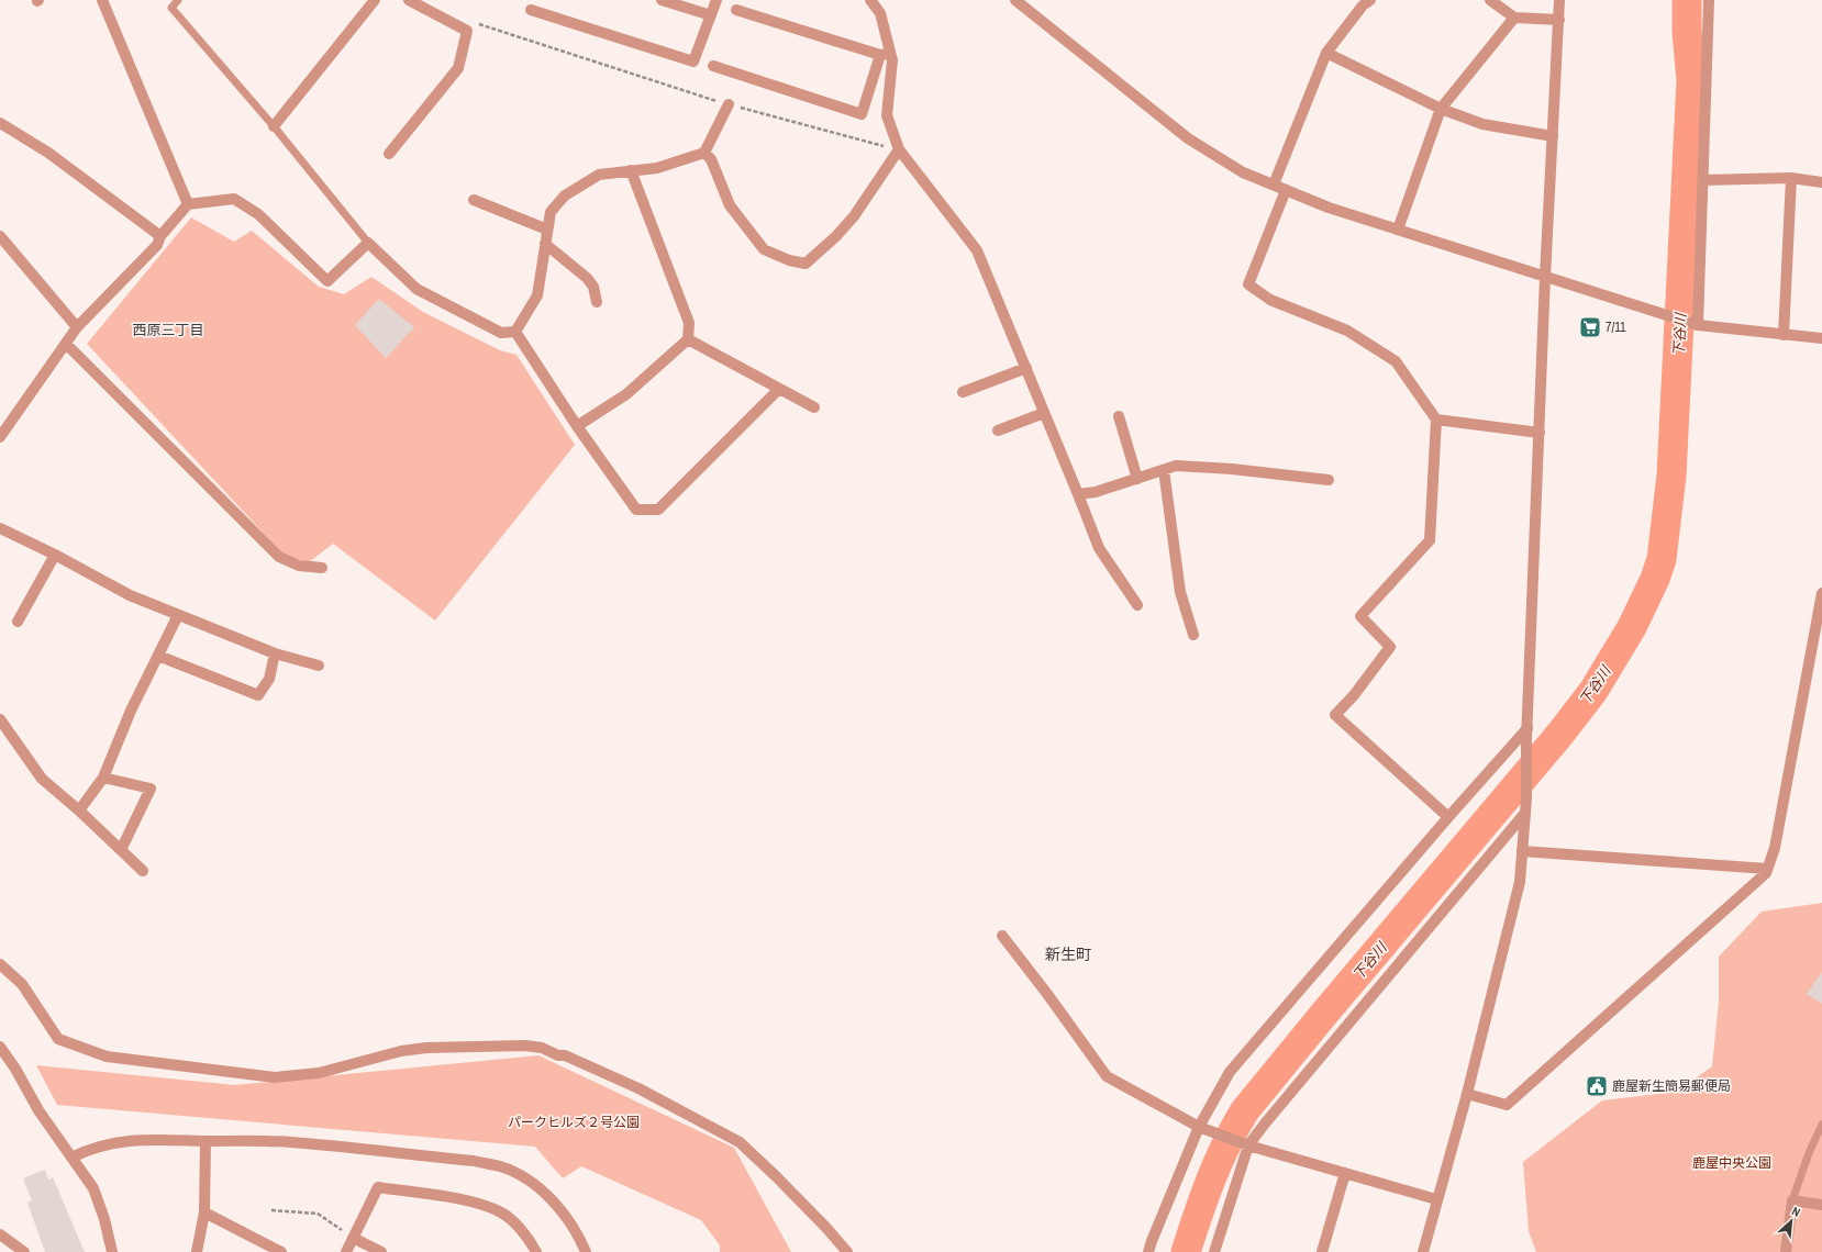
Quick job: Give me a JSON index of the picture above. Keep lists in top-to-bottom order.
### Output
{
  "districts": ["西原三丁目", "新生町"],
  "water": ["下谷川"],
  "parks": ["パークヒルズ２号公園", "鹿屋中央公園"],
  "places": {
    "supermarket": ["7/11"],
    "public building": ["鹿屋新生簡易郵便局"]
  },
  "north": "top right"
}
